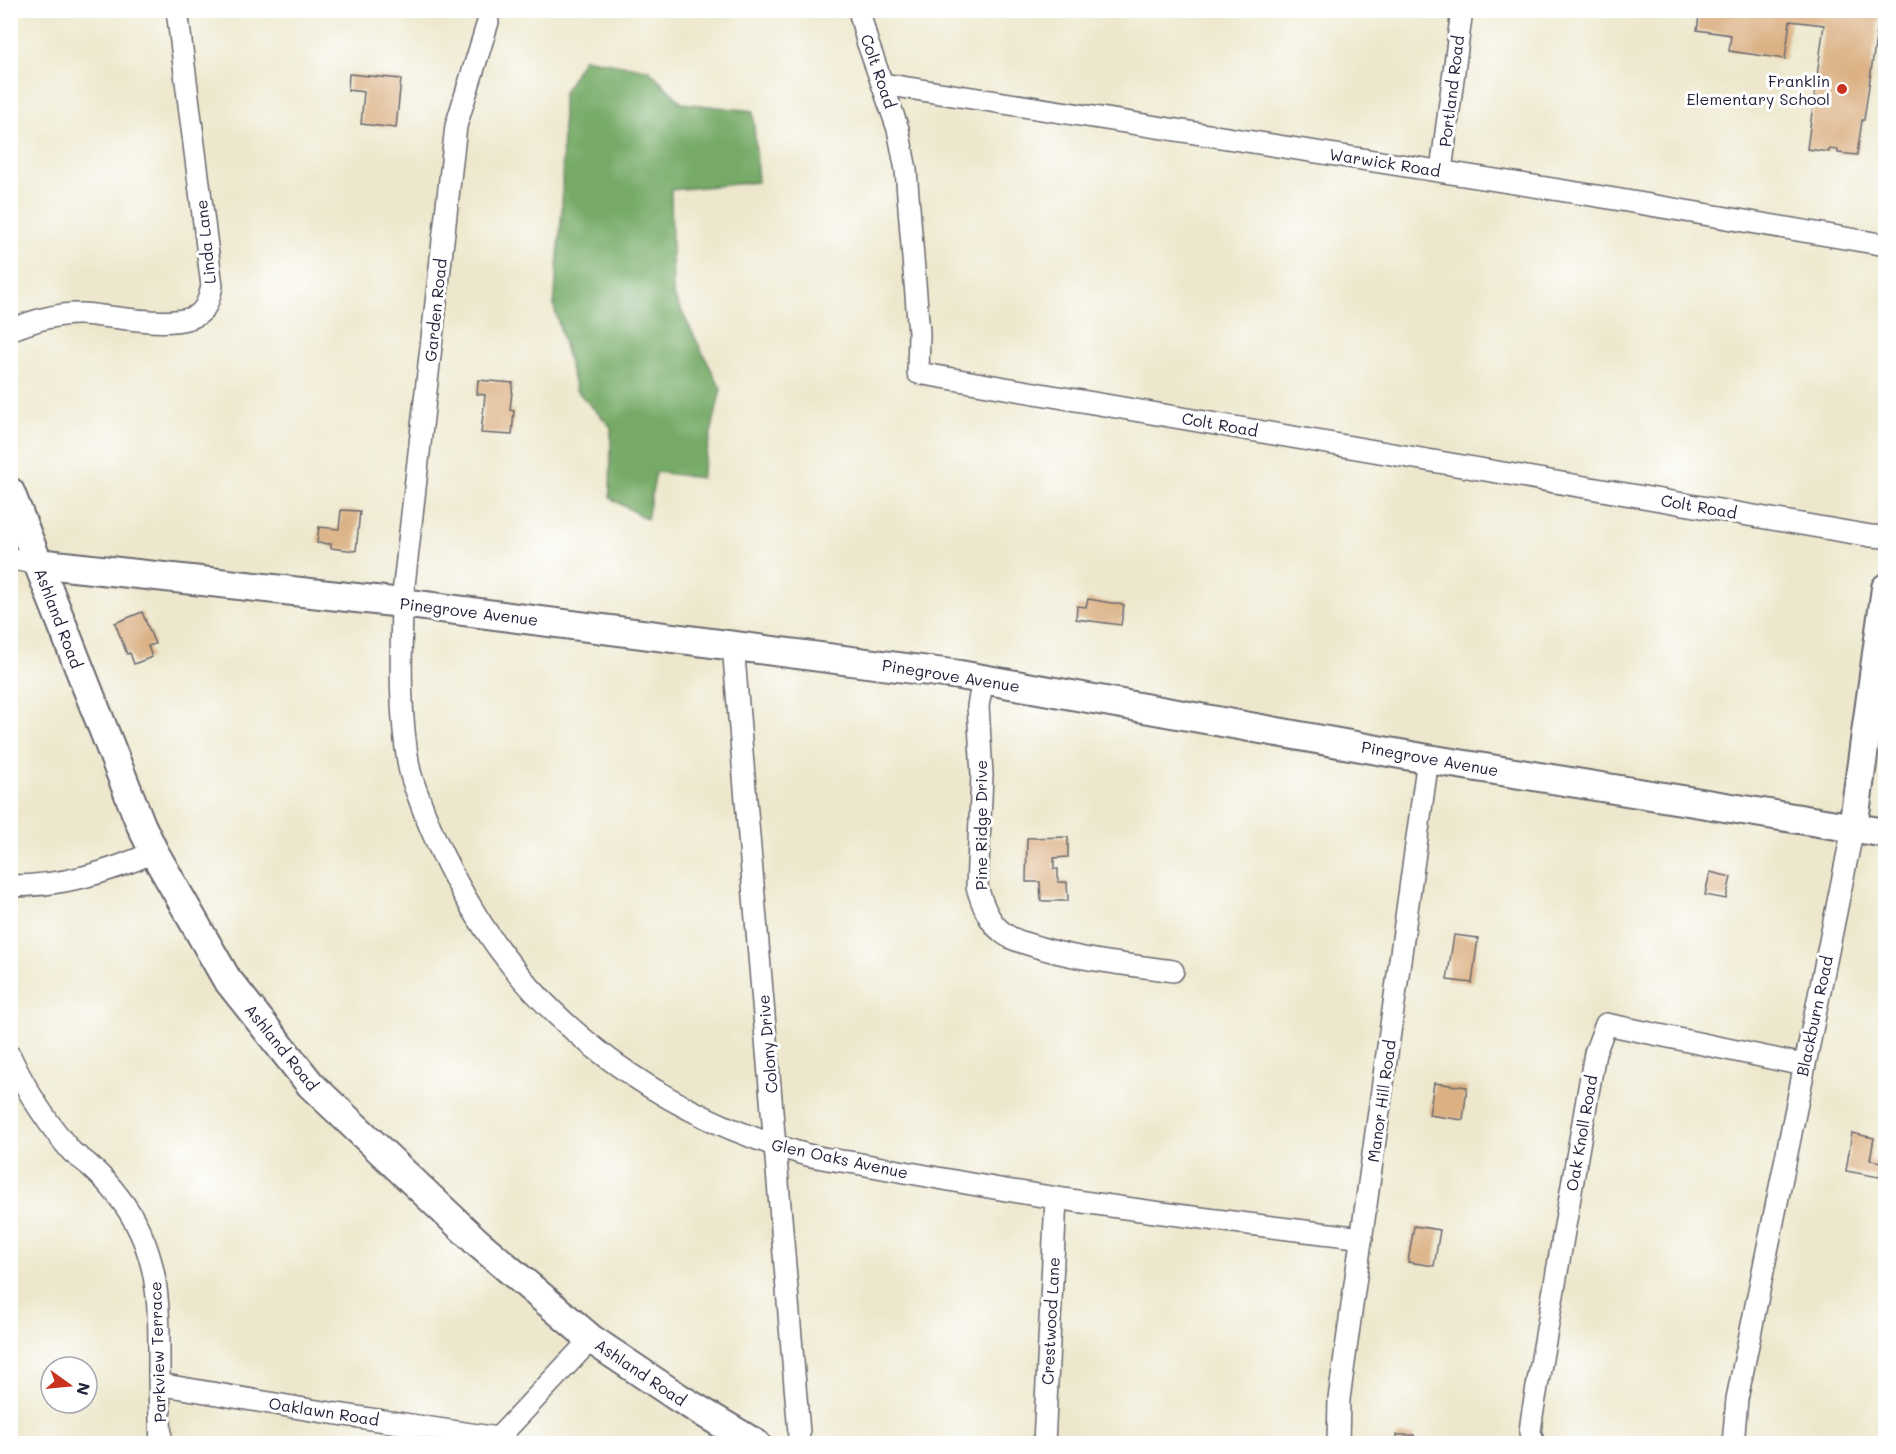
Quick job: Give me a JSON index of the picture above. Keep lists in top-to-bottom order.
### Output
{
  "streets": {
    "street": [
      "Colt Road",
      "Portland Road",
      "Warwick Road",
      "Linda Lane",
      "Garden Road",
      "Pinegrove Avenue",
      "Ashland Road",
      "Pine Ridge Drive",
      "Blackburn Road",
      "Colony Drive",
      "Manor Hill Road",
      "Oak Knoll Road",
      "Glen Oaks Avenue",
      "Crestwood Lane",
      "Parkview Terrace",
      "Oaklawn Road"
    ]
  },
  "crossings": [
    ["Colt Road", "Warwick Road"],
    ["Portland Road", "Warwick Road"],
    ["Garden Road", "Pinegrove Avenue"],
    ["Garden Road", "Glen Oaks Avenue"],
    ["Pinegrove Avenue", "Ashland Road"],
    ["Pinegrove Avenue", "Pine Ridge Drive"],
    ["Pinegrove Avenue", "Blackburn Road"],
    ["Pinegrove Avenue", "Colony Drive"],
    ["Pinegrove Avenue", "Manor Hill Road"],
    ["Pinegrove Avenue", "Glen Oaks Avenue"],
    ["Ashland Road", "Oaklawn Road"],
    ["Blackburn Road", "Oak Knoll Road"],
    ["Colony Drive", "Glen Oaks Avenue"],
    ["Manor Hill Road", "Glen Oaks Avenue"],
    ["Glen Oaks Avenue", "Crestwood Lane"],
    ["Parkview Terrace", "Oaklawn Road"]
  ],
  "places": ["Franklin Elementary School"],
  "north": "right"
}
